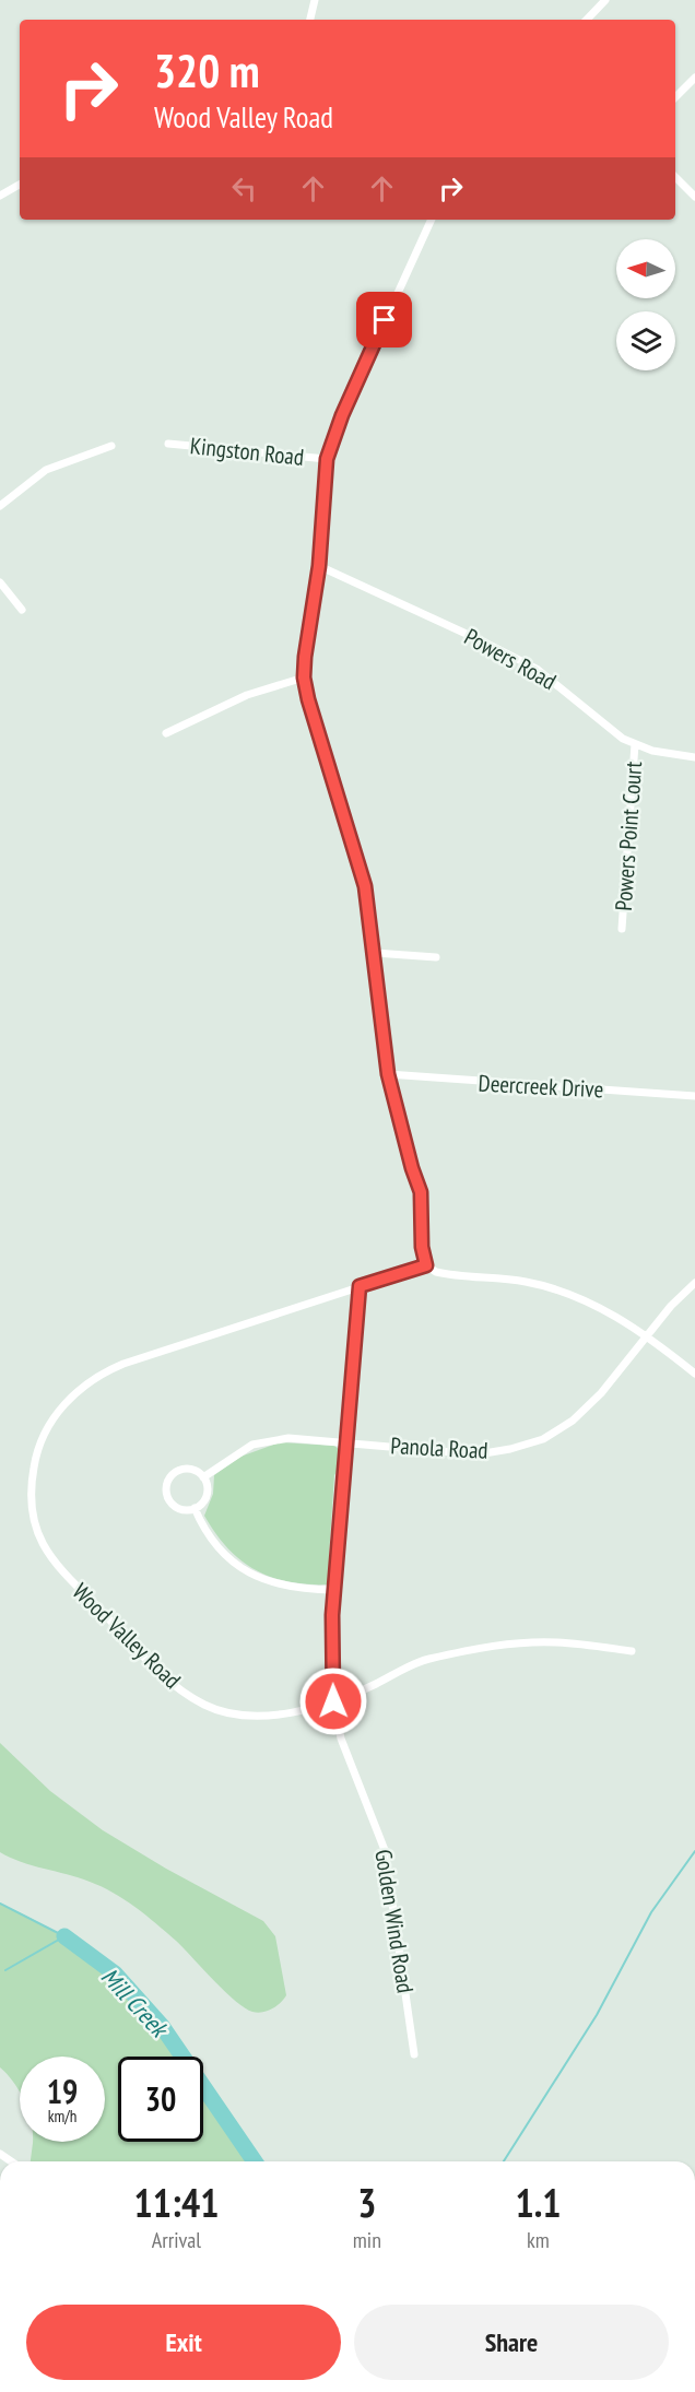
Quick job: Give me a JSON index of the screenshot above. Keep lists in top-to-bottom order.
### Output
{
  "streets": {
    "street": [
      "Kingston Road",
      "Powers Road",
      "Powers Point Court",
      "Deercreek Drive",
      "Panola Road",
      "Wood Valley Road",
      "Golden Wind Road"
    ]
  },
  "crossings": [
    ["Powers Road", "Powers Point Court"],
    ["Panola Road", "Golden Wind Road"],
    ["Wood Valley Road", "Golden Wind Road"]
  ],
  "water": ["Mill Creek"],
  "north": "left",
  "page": {
    "turn": ["320 m", "Wood Valley Road"],
    "speed": "19 km/h",
    "limit": "30",
    "eta": [
      "11:41",
      "Arrival",
      "3",
      "min",
      "1.1",
      "km"
    ],
    "buttons": ["Exit", "Share"]
  }
}
